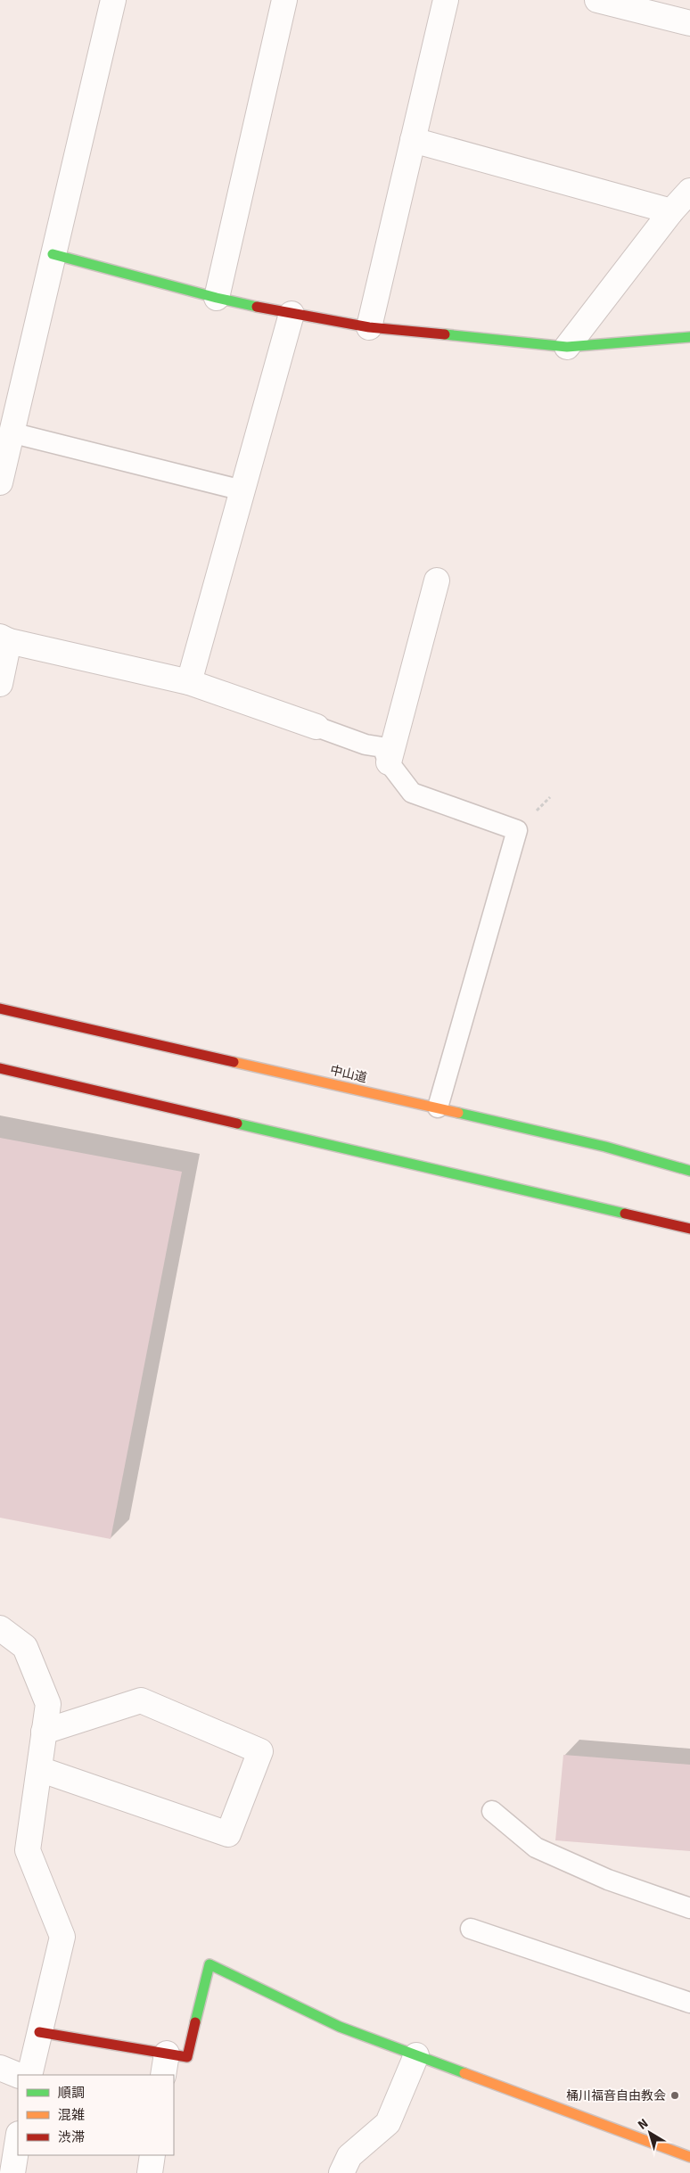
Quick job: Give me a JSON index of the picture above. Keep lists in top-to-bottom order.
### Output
{
  "streets": {
    "main road": ["中山道"]
  },
  "places": ["桶川福音自由教会"],
  "legend": ["順調", "混雑", "渋滞"],
  "north": "top left"
}
